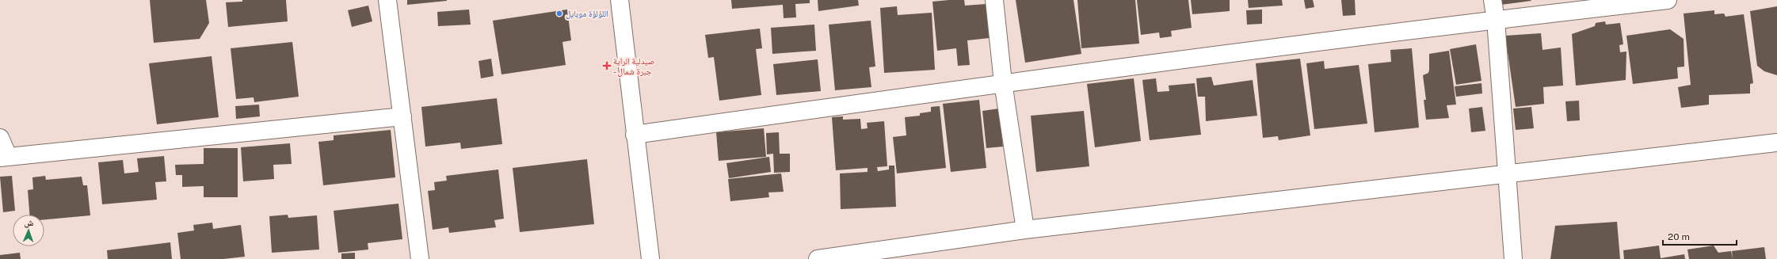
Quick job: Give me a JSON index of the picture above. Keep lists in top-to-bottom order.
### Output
{
  "places": {
    "other": ["اللؤلؤة موبايل"],
    "health": ["صيدلية الراية - جبرة شمال"]
  },
  "scale_bar": "20 m",
  "north": "top"
}
